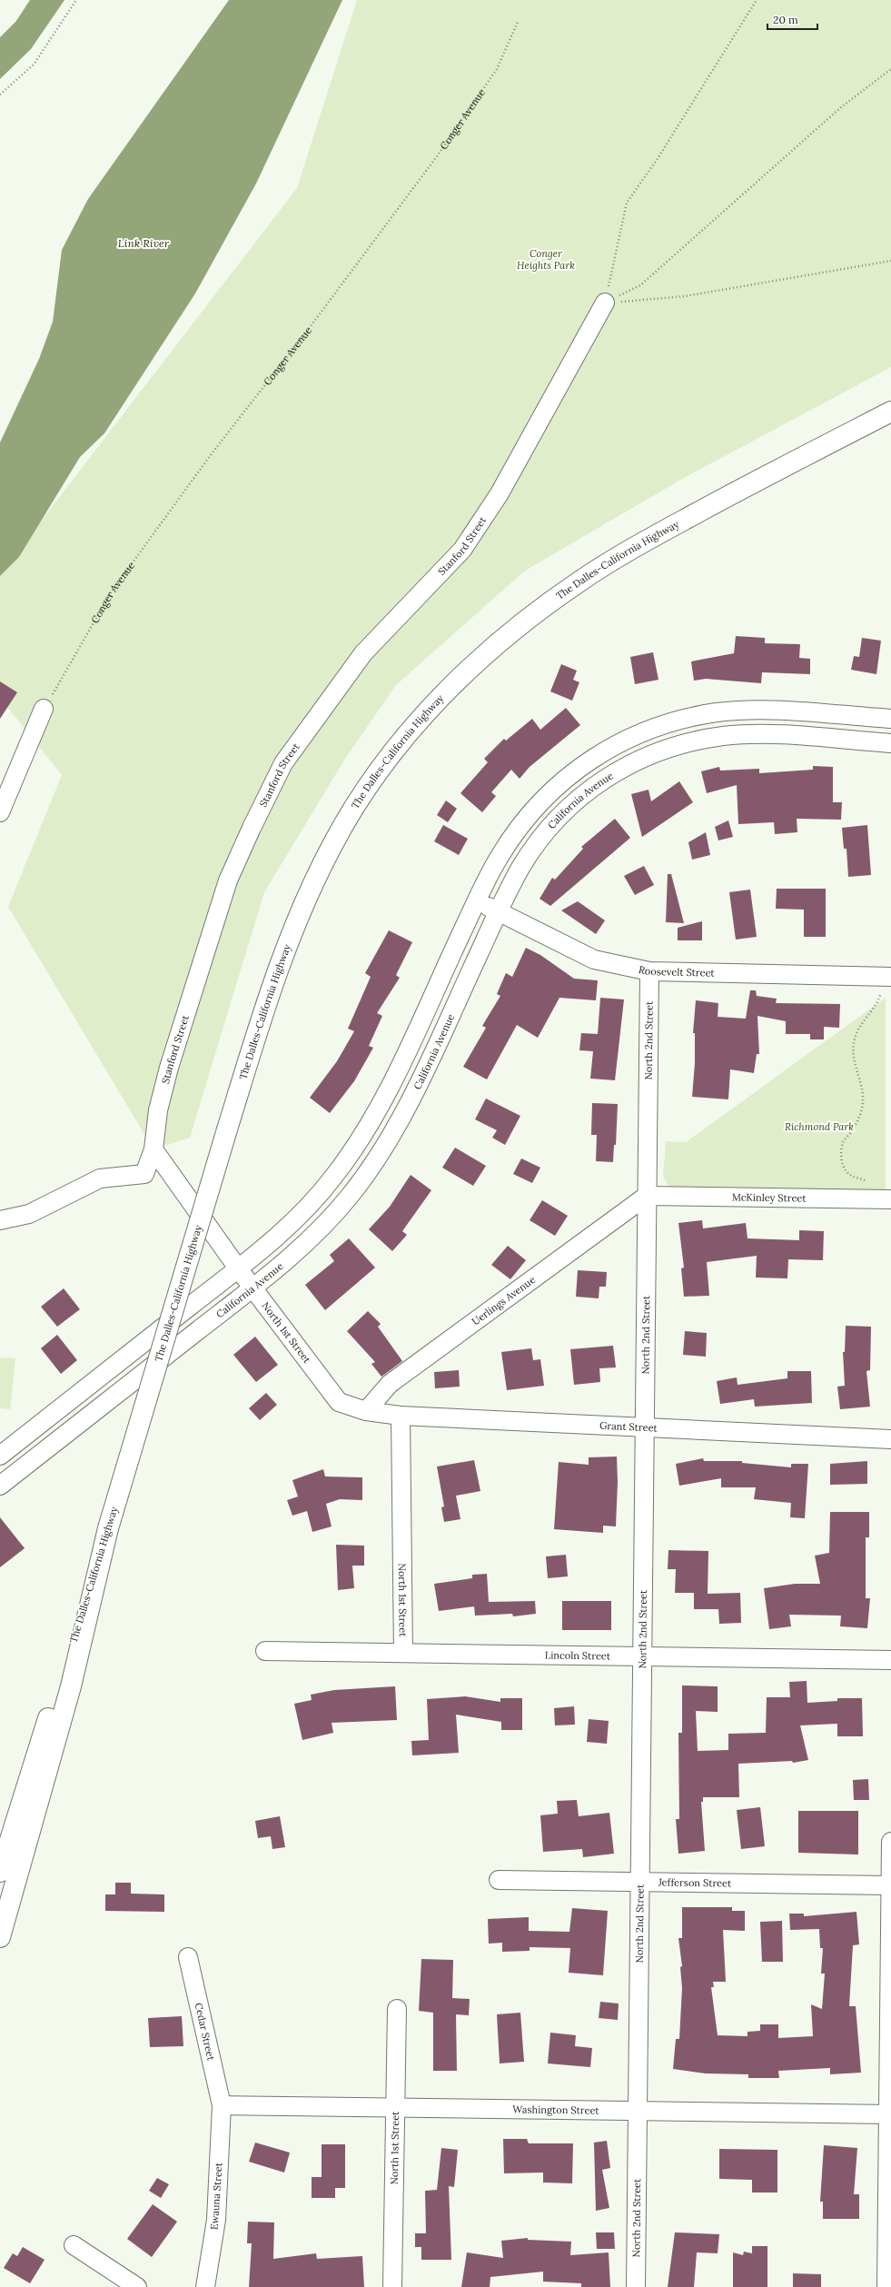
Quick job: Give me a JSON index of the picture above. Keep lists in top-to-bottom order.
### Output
{
  "streets": {
    "highway": ["The Dalles-California Highway"],
    "street": [
      "Stanford Street",
      "California Avenue",
      "Roosevelt Street",
      "North 2nd Street",
      "McKinley Street",
      "Uerlings Avenue",
      "North 1st Street",
      "Grant Street",
      "Lincoln Street",
      "Jefferson Street",
      "Cedar Street",
      "Washington Street",
      "Ewauna Street"
    ],
    "path": ["Conger Avenue"]
  },
  "crossings": [
    ["Stanford Street", "North 1st Street"],
    ["California Avenue", "Roosevelt Street"],
    ["California Avenue", "North 1st Street"],
    ["Roosevelt Street", "North 2nd Street"],
    ["North 2nd Street", "McKinley Street"],
    ["North 2nd Street", "Uerlings Avenue"],
    ["North 2nd Street", "Grant Street"],
    ["North 2nd Street", "Lincoln Street"],
    ["North 2nd Street", "Jefferson Street"],
    ["North 2nd Street", "Washington Street"],
    ["McKinley Street", "Uerlings Avenue"],
    ["Uerlings Avenue", "North 1st Street"],
    ["Uerlings Avenue", "Grant Street"],
    ["North 1st Street", "Grant Street"],
    ["North 1st Street", "Lincoln Street"],
    ["North 1st Street", "Washington Street"],
    ["Cedar Street", "Washington Street"],
    ["Cedar Street", "Ewauna Street"],
    ["Washington Street", "Ewauna Street"]
  ],
  "water": ["Link River"],
  "parks": ["Conger Heights Park", "Richmond Park"],
  "scale_bar": "20 m"
}
